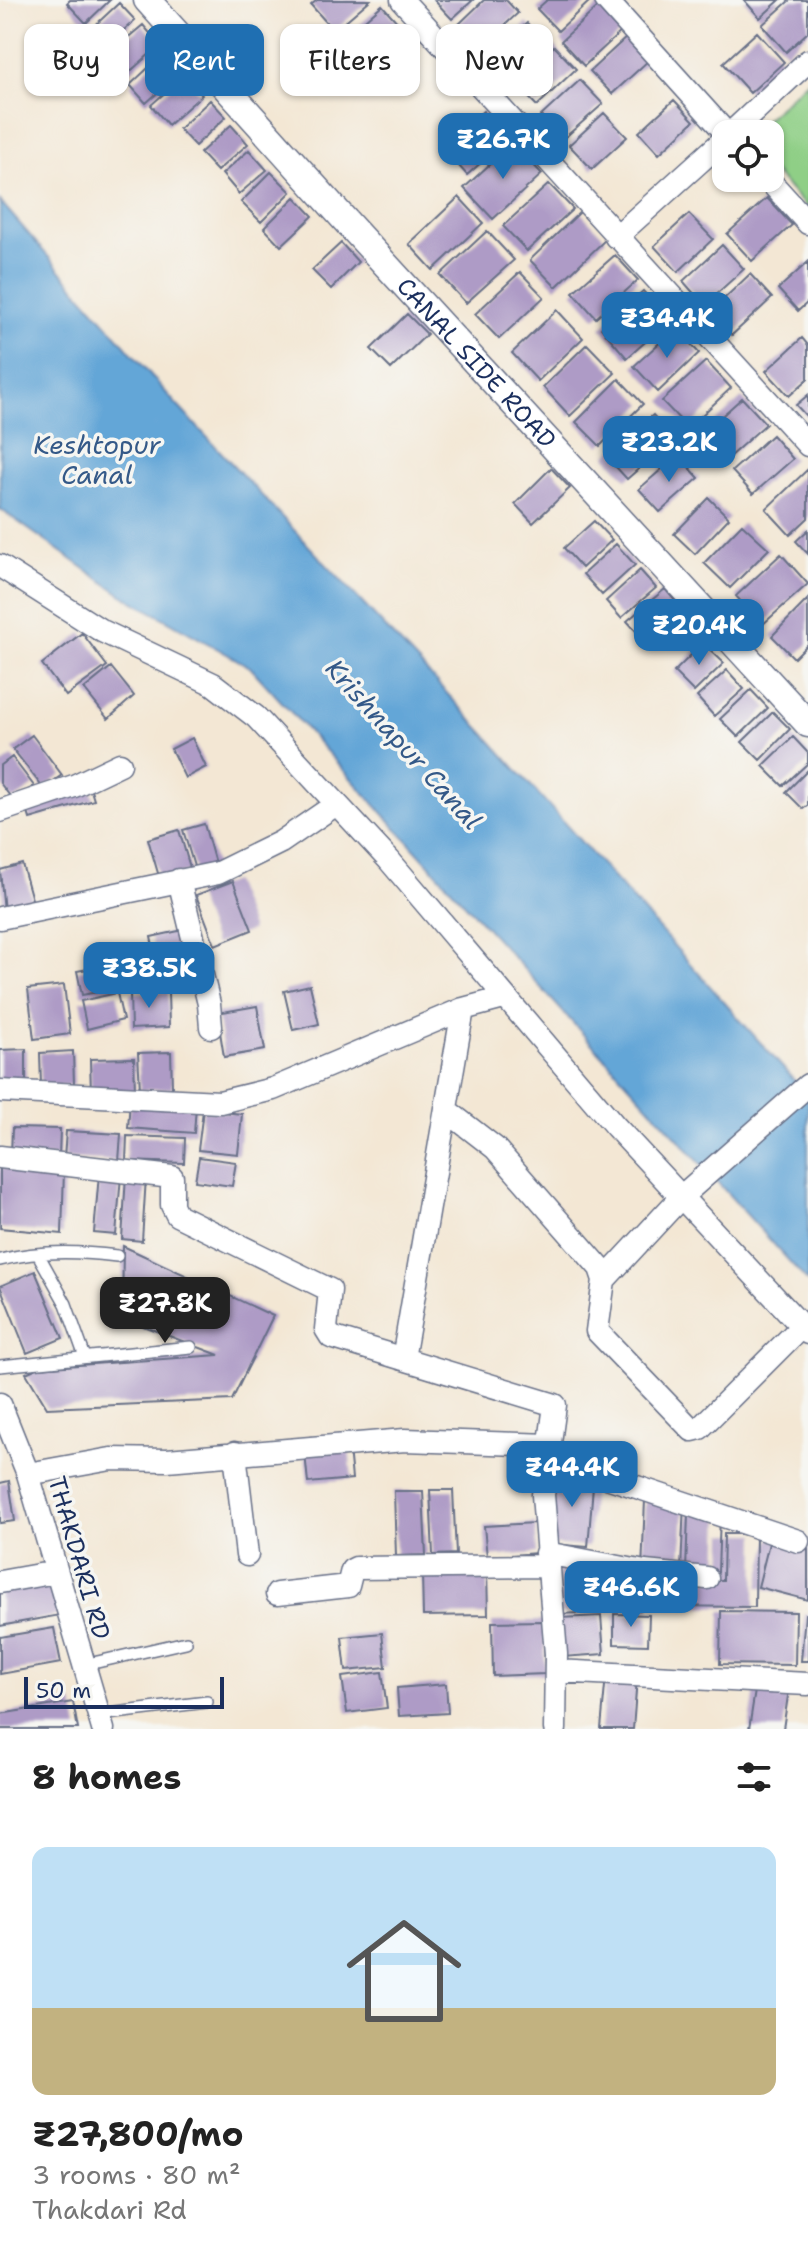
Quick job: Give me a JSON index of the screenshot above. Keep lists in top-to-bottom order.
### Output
{
  "streets": {
    "street": ["CANAL SIDE ROAD", "THAKDARI RD"]
  },
  "water": ["Keshtopur Canal", "Krishnapur Canal"],
  "scale_bar": "50 m",
  "page": {
    "chip": [
      "Buy",
      "Rent",
      "Filters",
      "New"
    ],
    "price": [
      "₹26.7K",
      "₹34.4K",
      "₹23.2K",
      "₹20.4K",
      "₹38.5K",
      "₹27.8K",
      "₹44.4K",
      "₹46.6K"
    ],
    "scale": "50 m",
    "heading": "8 homes",
    "list": [
      {
        "name": "₹27,800/mo",
        "note": "3 rooms · 80 m² · Thakdari Rd"
      }
    ]
  }
}
